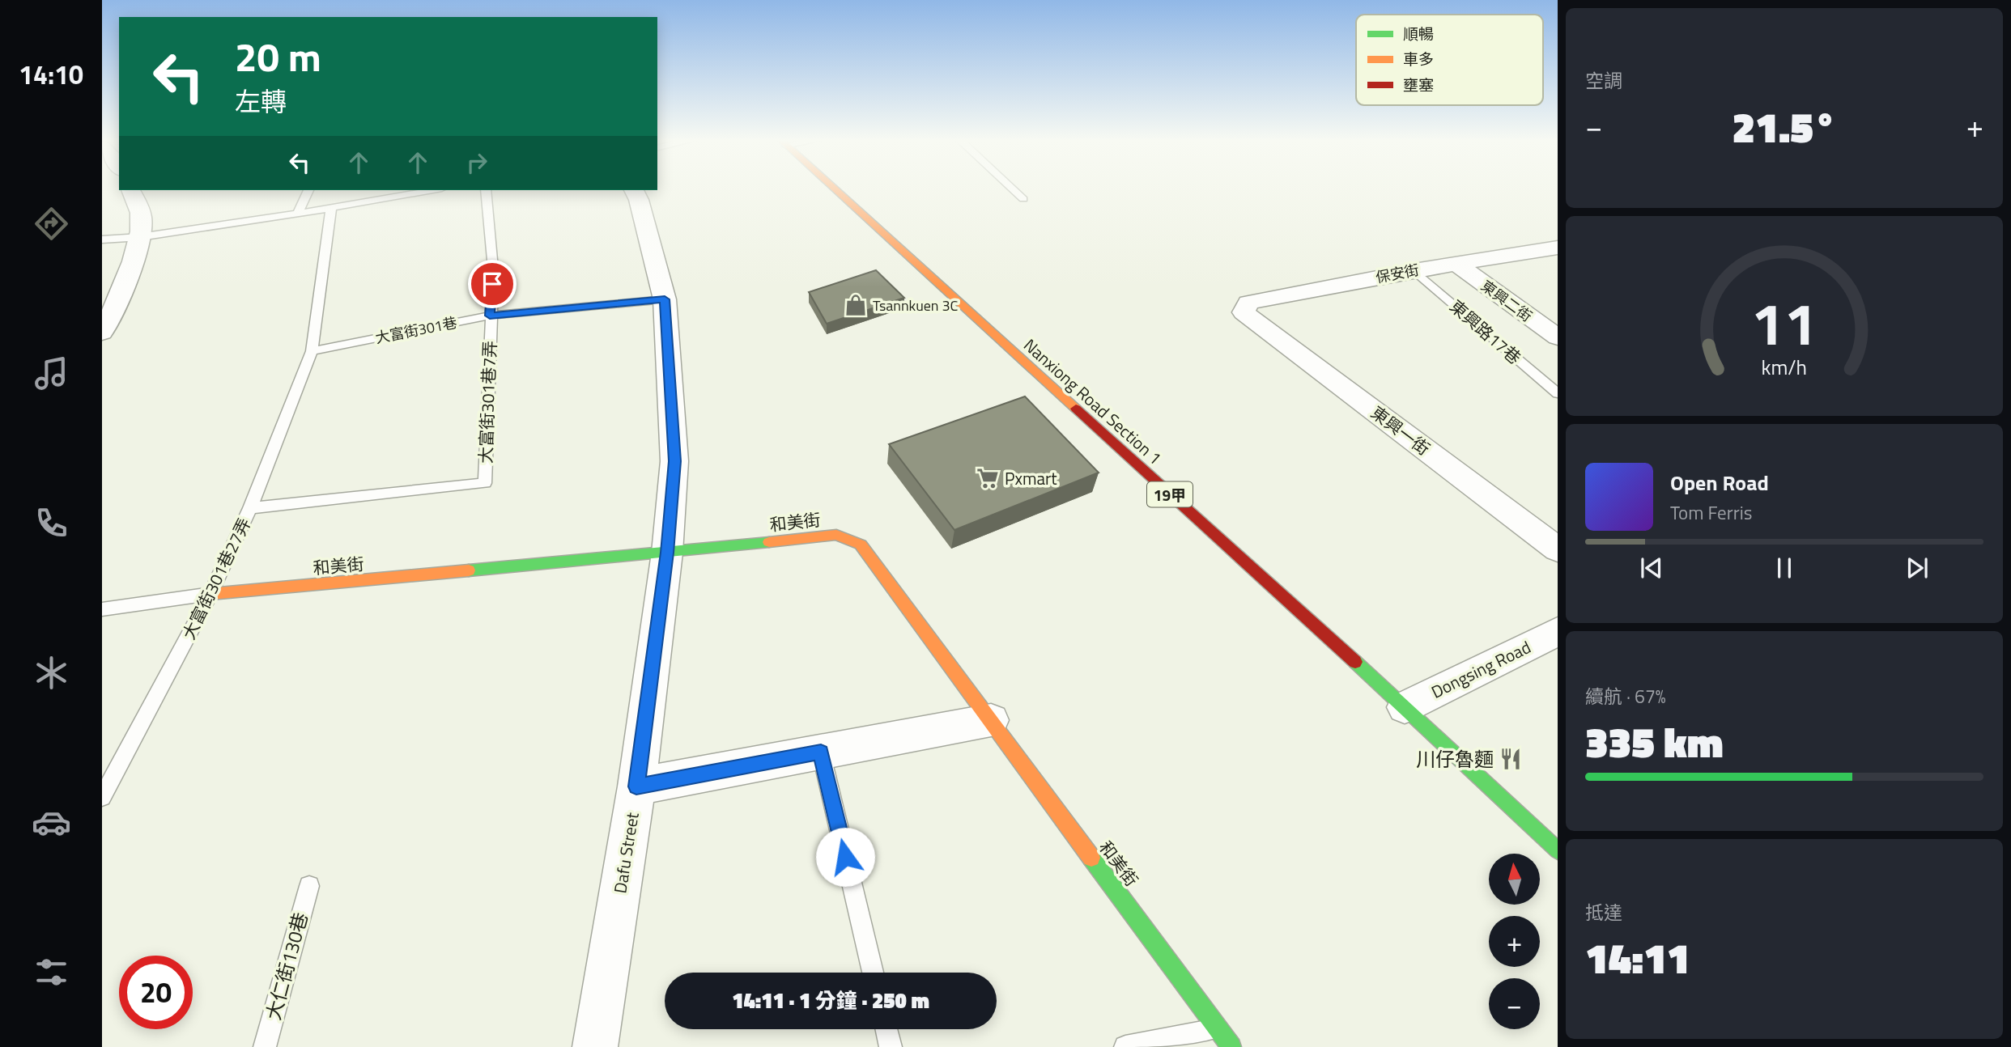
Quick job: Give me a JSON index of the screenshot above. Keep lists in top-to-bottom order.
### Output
{
  "streets": {
    "main road": ["Nanxiong Road Section 1", "19甲", "和美街"],
    "street": [
      "保安街",
      "東興二街",
      "東興一街",
      "Dongsing Road",
      "Dafu Street"
    ],
    "lane": [
      "大富街301巷",
      "東興路17巷",
      "大富街301巷7弄",
      "大富街301巷27弄",
      "大仁街130巷"
    ]
  },
  "crossings": [
    ["保安街", "東興二街"],
    ["保安街", "東興路17巷"],
    ["保安街", "東興一街"],
    ["大富街301巷", "大富街301巷7弄"],
    ["大富街301巷", "大富街301巷27弄"],
    ["大富街301巷", "Dafu Street"],
    ["Nanxiong Road Section 1", "Dongsing Road"],
    ["大富街301巷7弄", "大富街301巷27弄"],
    ["和美街", "大富街301巷27弄"],
    ["和美街", "Dafu Street"]
  ],
  "places": {
    "shop": ["Tsannkuen 3C"],
    "supermarket": ["Pxmart"],
    "restaurant": ["川仔魯麵"]
  },
  "legend": ["順暢", "車多", "壅塞"],
  "north": "top",
  "page": {
    "tabs": "14:10",
    "tile": [
      "空調",
      ["續航 · 67%", "335 km"],
      ["抵達", "14:11"]
    ],
    "turn": ["20 m", "左轉"],
    "heat": ["−", "21.5°", "+"],
    "song": ["Open Road", "Tom Ferris"],
    "map_buttons": ["+", "−"],
    "limit": "20",
    "trip": "14:11 · 1 分鐘 · 250 m",
    "gauge": ["11", "km/h"]
  }
}
